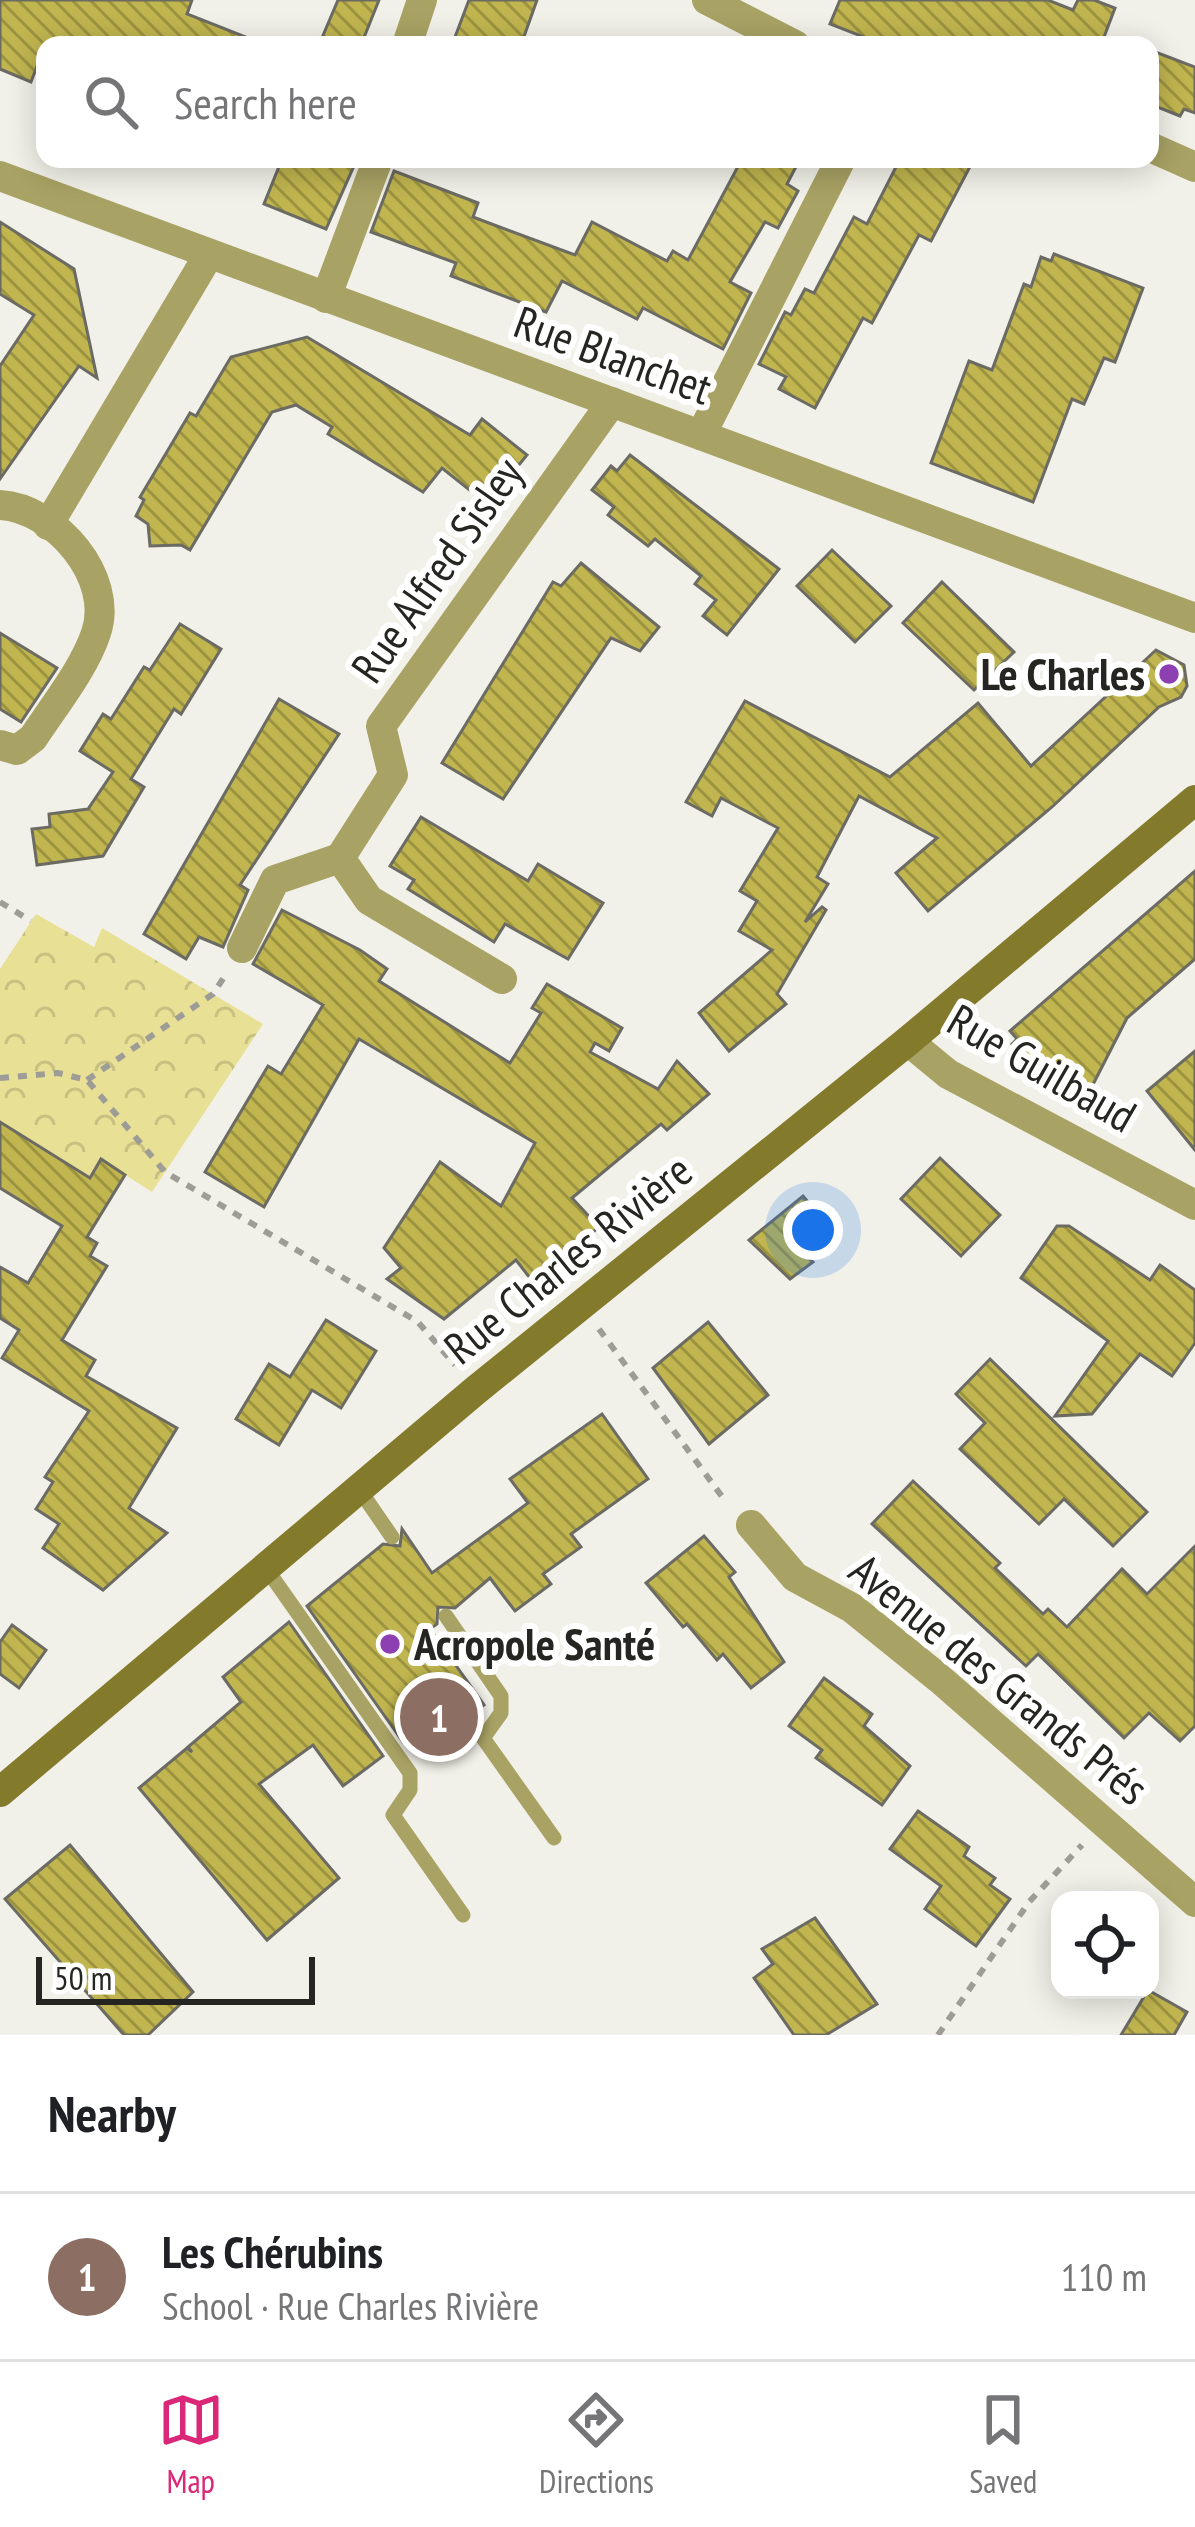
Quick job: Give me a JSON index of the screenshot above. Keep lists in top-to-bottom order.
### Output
{
  "streets": {
    "main road": ["Rue Charles Rivière"],
    "street": [
      "Rue Blanchet",
      "Rue Alfred Sisley",
      "Rue Guilbaud",
      "Avenue des Grands Prés"
    ]
  },
  "crossings": [
    ["Rue Blanchet", "Rue Alfred Sisley"],
    ["Rue Guilbaud", "Rue Charles Rivière"]
  ],
  "places": ["Le Charles", "Acropole Santé"],
  "scale_bar": "50 m",
  "page": {
    "search": "Search here",
    "pins": "1",
    "scale": "50 m",
    "heading": "Nearby",
    "list": [
      {
        "mark": "1",
        "name": "Les Chérubins",
        "note": "School · Rue Charles Rivière",
        "value": "110 m"
      }
    ],
    "nav": ["Map", "Directions", "Saved"]
  }
}
